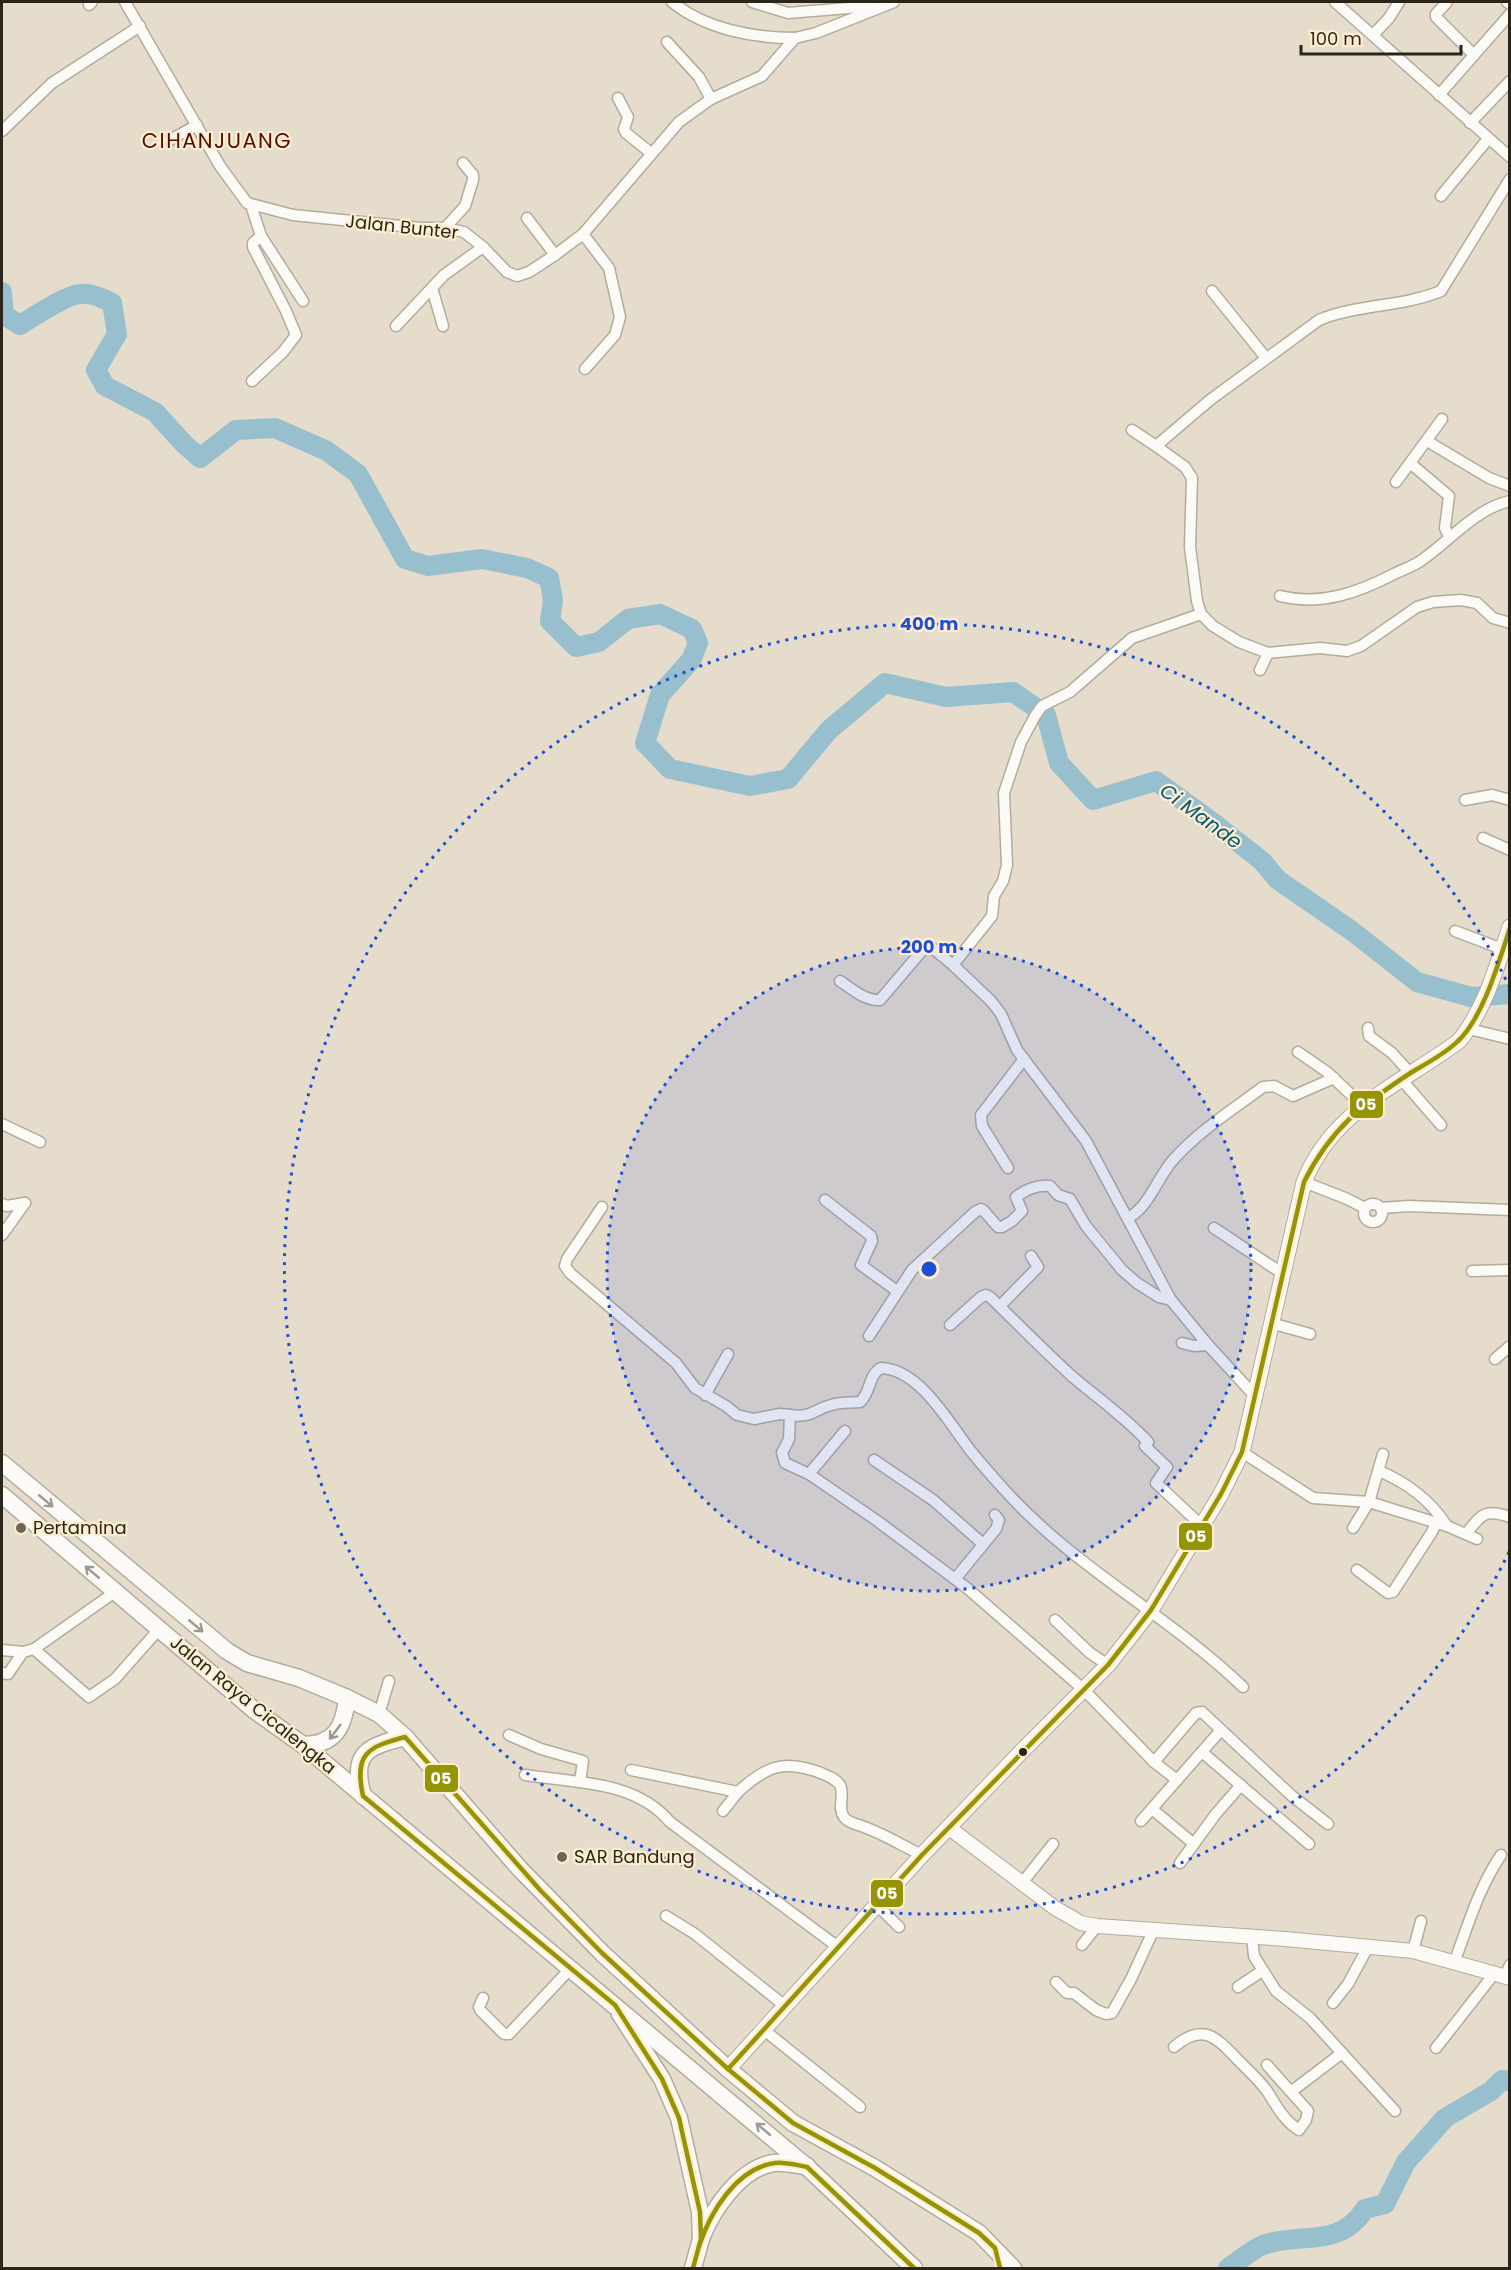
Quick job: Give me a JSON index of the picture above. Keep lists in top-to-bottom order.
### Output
{
  "streets": {
    "main road": ["Jalan Raya Cicalengka"],
    "street": ["Jalan Bunter"]
  },
  "districts": ["CIHANJUANG"],
  "water": ["Ci Mande"],
  "places": ["Pertamina", "SAR Bandung"],
  "lines": ["transit line 05"],
  "scale_bar": "100 m",
  "rings": ["400 m", "200 m"]
}
